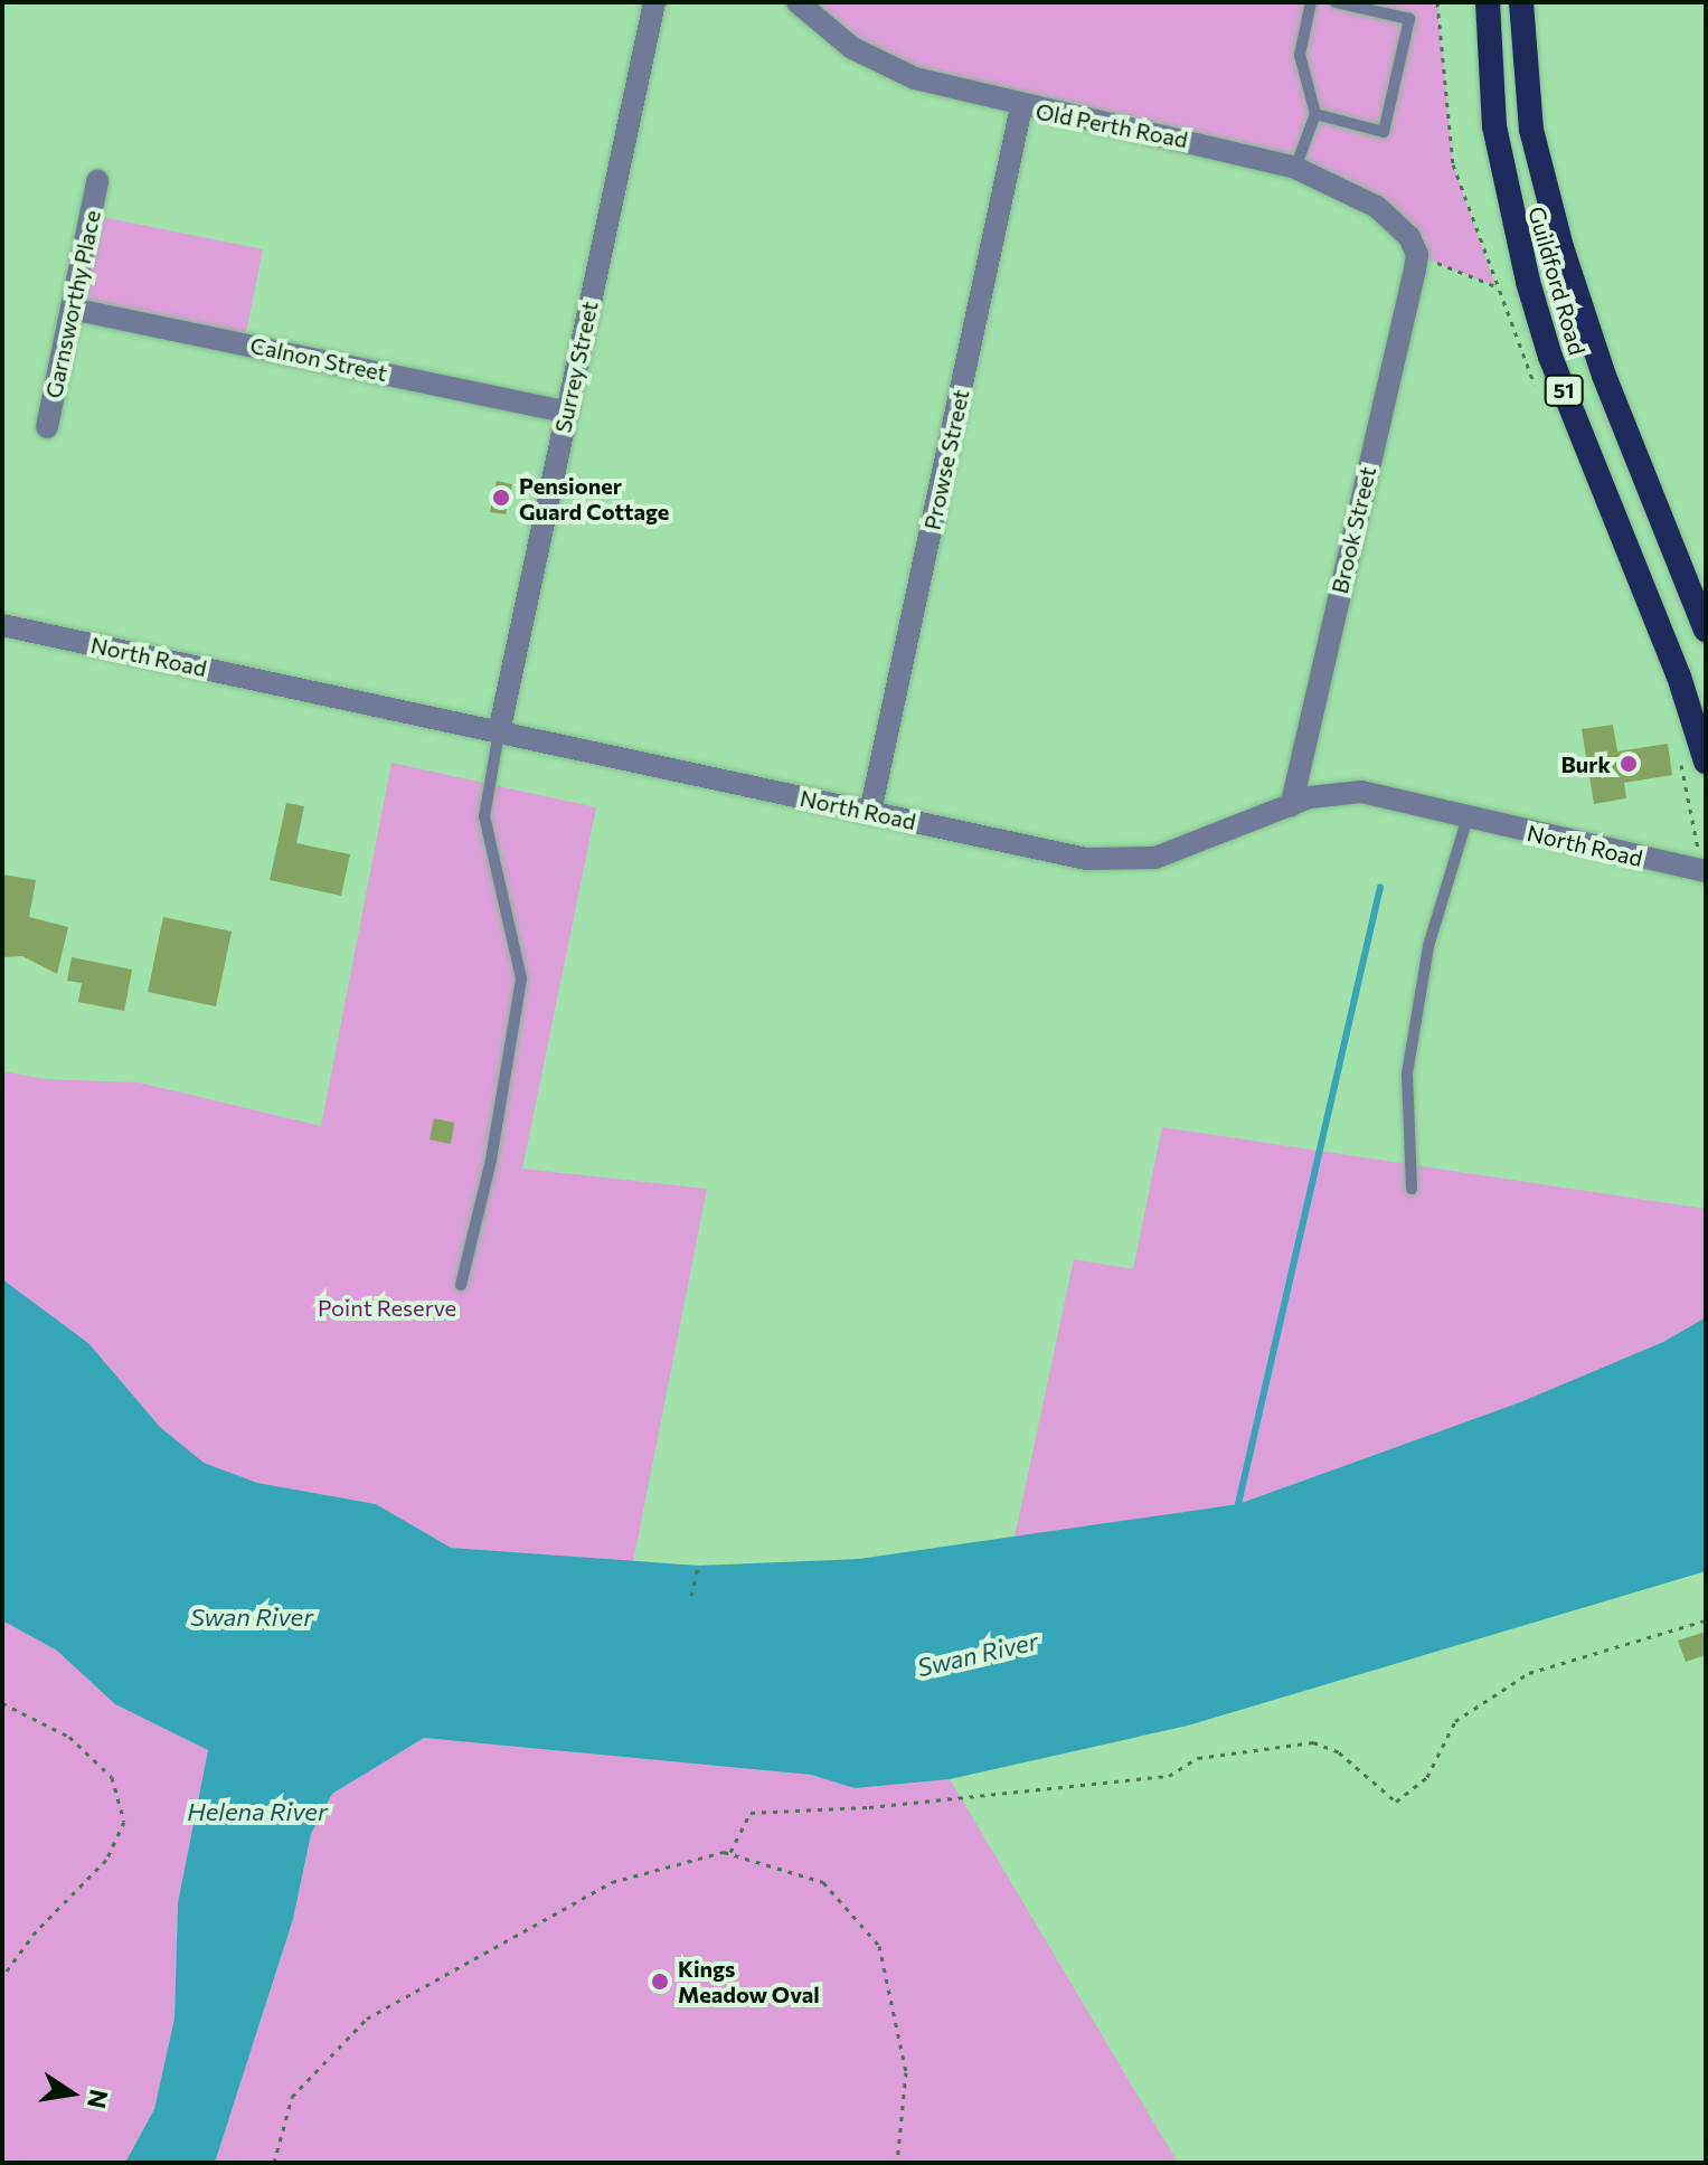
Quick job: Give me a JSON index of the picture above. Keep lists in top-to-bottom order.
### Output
{
  "streets": {
    "highway": ["Guildford Road", "51"],
    "street": [
      "Old Perth Road",
      "Garnsworthy Place",
      "Calnon Street",
      "Surrey Street",
      "Prowse Street",
      "Brook Street",
      "North Road"
    ]
  },
  "crossings": [
    ["Old Perth Road", "Prowse Street"],
    ["Old Perth Road", "Brook Street"],
    ["Garnsworthy Place", "Calnon Street"],
    ["Calnon Street", "Surrey Street"],
    ["Surrey Street", "North Road"],
    ["Prowse Street", "North Road"],
    ["Brook Street", "North Road"]
  ],
  "water": ["Swan River", "Helena River"],
  "parks": ["Point Reserve"],
  "places": ["Pensioner Guard Cottage", "Burk", "Kings Meadow Oval"],
  "north": "right"
}
